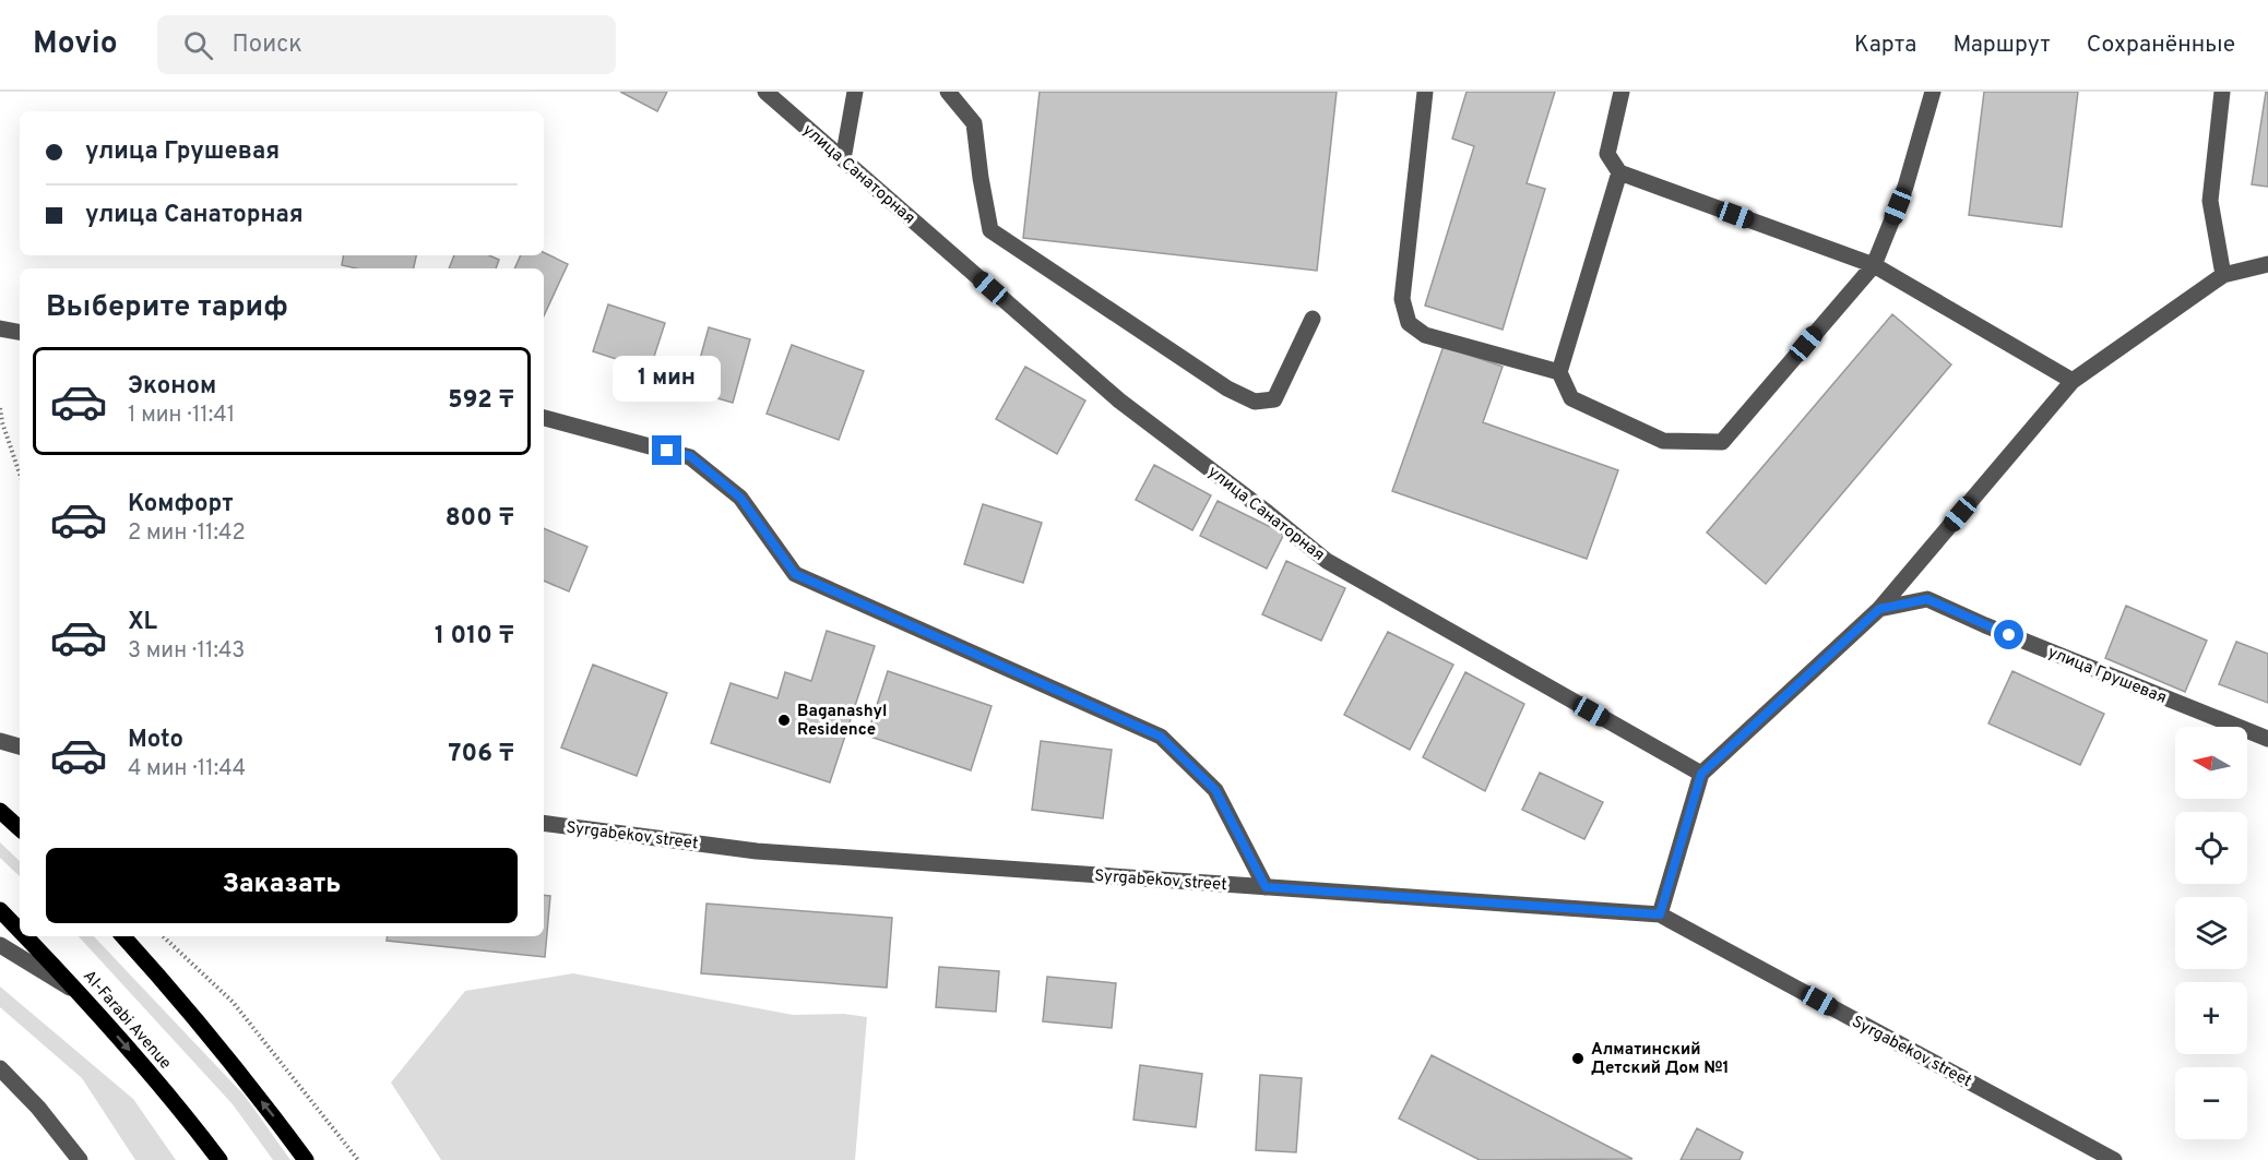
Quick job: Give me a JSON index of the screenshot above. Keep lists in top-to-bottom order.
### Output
{
  "streets": {
    "main road": ["Al-Farabi Avenue"],
    "street": ["улица Санаторная", "улица Грушевая", "Syrgabekov street"]
  },
  "places": ["Baganashyl Residence", "Алматинский Детский Дом №1"],
  "north": "left",
  "page": {
    "header": "Movio",
    "search": "Поиск",
    "nav": ["Карта", "Маршрут", "Сохранённые"],
    "banner": ["улица Грушевая", "улица Санаторная"],
    "heading": "Выберите тариф",
    "list": [
      {
        "name": "Эконом",
        "note": "1 мин · 11:41",
        "value": "592 ₸"
      },
      {
        "name": "Комфорт",
        "note": "2 мин · 11:42",
        "value": "800 ₸"
      },
      {
        "name": "XL",
        "note": "3 мин · 11:43",
        "value": "1 010 ₸"
      },
      {
        "name": "Moto",
        "note": "4 мин · 11:44",
        "value": "706 ₸"
      }
    ],
    "bubble": "1 мин",
    "map_buttons": ["+", "−"],
    "buttons": "Заказать"
  }
}
